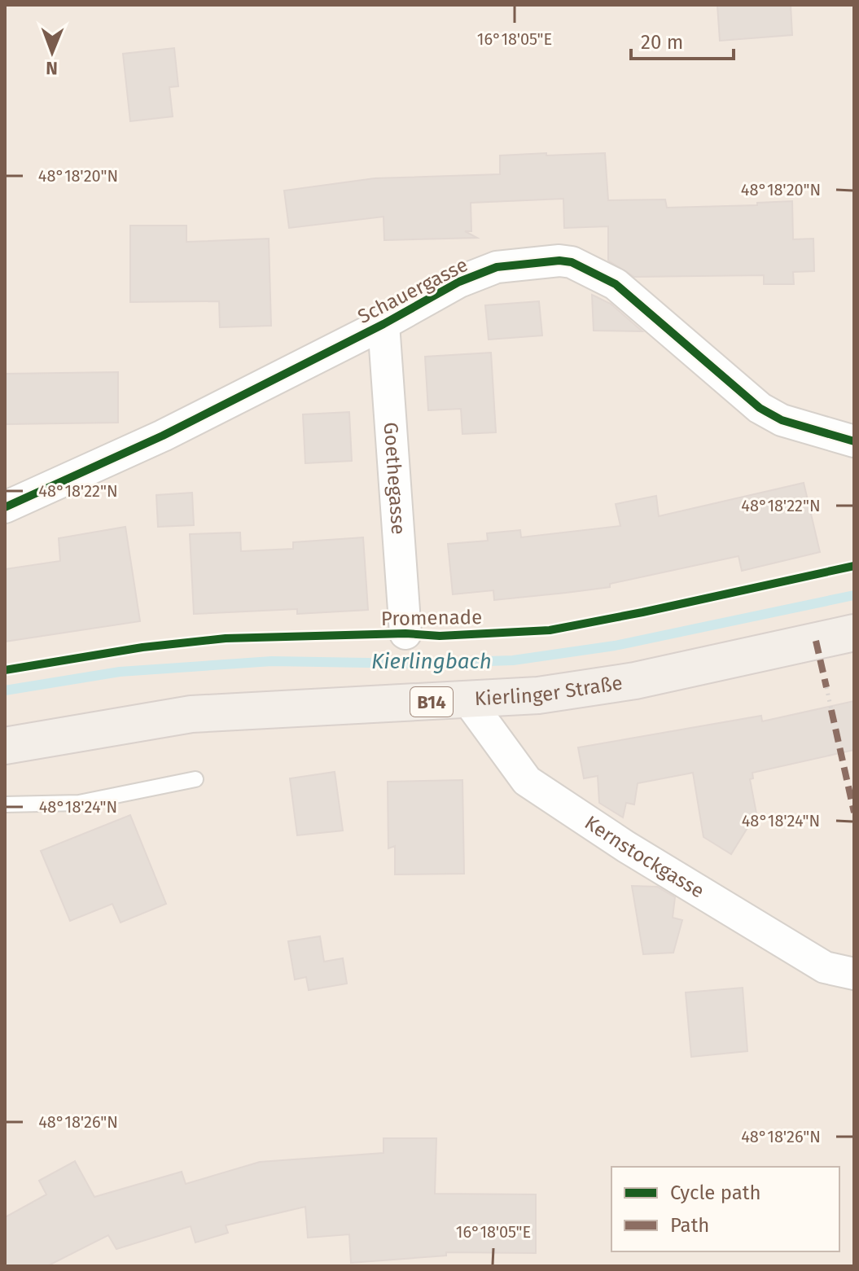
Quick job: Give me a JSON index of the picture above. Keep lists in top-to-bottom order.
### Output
{
  "streets": {
    "main road": ["Kierlinger Straße", "B14"],
    "street": ["Schauergasse", "Goethegasse", "Kernstockgasse"],
    "cycle path": ["Promenade"]
  },
  "crossings": [
    ["Schauergasse", "Goethegasse"],
    ["Kierlinger Straße", "Kernstockgasse"]
  ],
  "water": ["Kierlingbach"],
  "legend": ["Cycle path", "Path"],
  "scale_bar": "20 m",
  "north": "bottom",
  "coordinates": [
    "16°18'05\"E",
    "48°18'20\"N",
    "48°18'22\"N",
    "48°18'24\"N",
    "48°18'26\"N"
  ]
}
